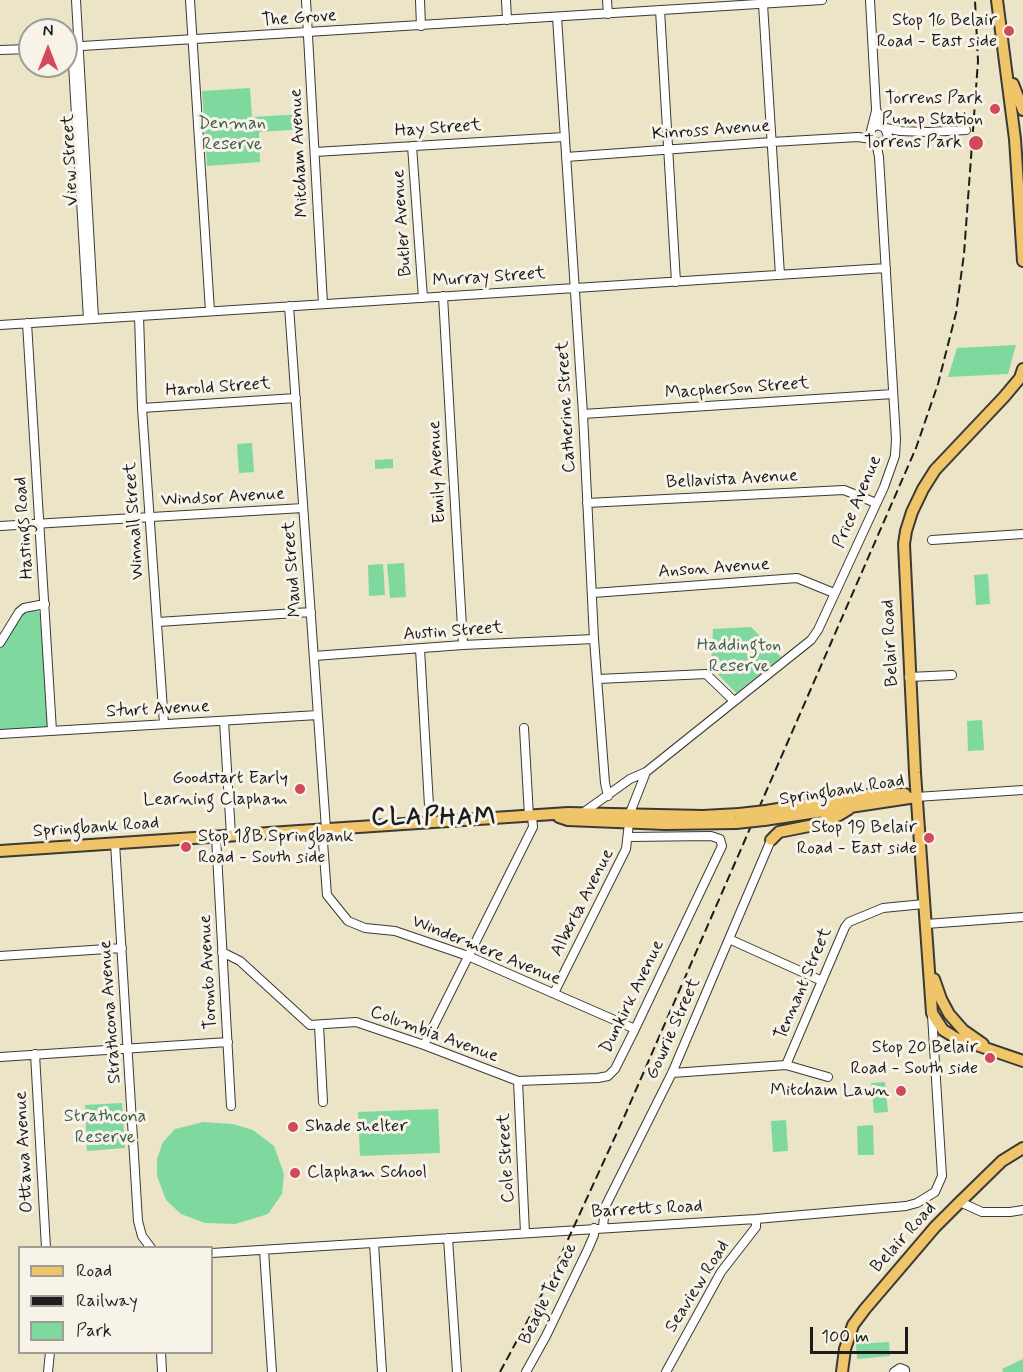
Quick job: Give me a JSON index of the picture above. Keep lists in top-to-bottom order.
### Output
{
  "streets": {
    "main road": ["Belair Road", "Springbank Road"],
    "street": [
      "The Grove",
      "Hay Street",
      "Kinross Avenue",
      "Mitcham Avenue",
      "View Street",
      "Butler Avenue",
      "Murray Street",
      "Harold Street",
      "Macpherson Street",
      "Catherine Street",
      "Emily Avenue",
      "Bellavista Avenue",
      "Windsor Avenue",
      "Price Avenue",
      "Winnall Street",
      "Hastings Road",
      "Maud Street",
      "Anson Avenue",
      "Austin Street",
      "Sturt Avenue",
      "Alberta Avenue",
      "Windermere Avenue",
      "Toronto Avenue",
      "Tennant Street",
      "Dunkirk Avenue",
      "Strathcona Avenue",
      "Gowrie Street",
      "Columbia Avenue",
      "Ottawa Avenue",
      "Cole Street",
      "Barretts Road",
      "Seaview Road",
      "Beagle Terrace"
    ]
  },
  "crossings": [
    ["The Grove", "Mitcham Avenue"],
    ["The Grove", "Catherine Street"],
    ["Hay Street", "Mitcham Avenue"],
    ["Hay Street", "Butler Avenue"],
    ["Hay Street", "Catherine Street"],
    ["Kinross Avenue", "Catherine Street"],
    ["Kinross Avenue", "Price Avenue"],
    ["Mitcham Avenue", "Murray Street"],
    ["View Street", "Murray Street"],
    ["Butler Avenue", "Murray Street"],
    ["Murray Street", "Catherine Street"],
    ["Murray Street", "Emily Avenue"],
    ["Murray Street", "Price Avenue"],
    ["Murray Street", "Winnall Street"],
    ["Murray Street", "Hastings Road"],
    ["Murray Street", "Maud Street"],
    ["Harold Street", "Winnall Street"],
    ["Harold Street", "Maud Street"],
    ["Macpherson Street", "Catherine Street"],
    ["Macpherson Street", "Price Avenue"],
    ["Catherine Street", "Bellavista Avenue"],
    ["Catherine Street", "Price Avenue"],
    ["Catherine Street", "Anson Avenue"],
    ["Catherine Street", "Austin Street"],
    ["Emily Avenue", "Austin Street"],
    ["Bellavista Avenue", "Price Avenue"],
    ["Windsor Avenue", "Winnall Street"],
    ["Windsor Avenue", "Hastings Road"],
    ["Windsor Avenue", "Maud Street"],
    ["Price Avenue", "Anson Avenue"],
    ["Price Avenue", "Springbank Road"],
    ["Price Avenue", "Alberta Avenue"],
    ["Winnall Street", "Sturt Avenue"],
    ["Hastings Road", "Sturt Avenue"],
    ["Maud Street", "Austin Street"],
    ["Maud Street", "Sturt Avenue"],
    ["Maud Street", "Springbank Road"],
    ["Maud Street", "Windermere Avenue"],
    ["Belair Road", "Springbank Road"],
    ["Belair Road", "Tennant Street"],
    ["Belair Road", "Barretts Road"],
    ["Springbank Road", "Alberta Avenue"],
    ["Springbank Road", "Windermere Avenue"],
    ["Springbank Road", "Toronto Avenue"],
    ["Springbank Road", "Strathcona Avenue"],
    ["Alberta Avenue", "Windermere Avenue"],
    ["Alberta Avenue", "Dunkirk Avenue"],
    ["Windermere Avenue", "Dunkirk Avenue"],
    ["Tennant Street", "Gowrie Street"],
    ["Dunkirk Avenue", "Columbia Avenue"],
    ["Dunkirk Avenue", "Cole Street"],
    ["Gowrie Street", "Barretts Road"],
    ["Gowrie Street", "Beagle Terrace"],
    ["Columbia Avenue", "Cole Street"],
    ["Cole Street", "Barretts Road"],
    ["Barretts Road", "Seaview Road"],
    ["Barretts Road", "Beagle Terrace"]
  ],
  "districts": ["CLAPHAM"],
  "parks": ["Denman Reserve", "Haddington Reserve", "Strathcona Reserve"],
  "places": [
    "Stop 16 Belair Road - East side",
    "Torrens Park Pump Station",
    "Torrens Park",
    "Goodstart Early Learning Clapham",
    "Stop 19 Belair Road - East side",
    "Stop 18B Springbank Road - South side",
    "Stop 20 Belair Road - South side",
    "Mitcham Lawn",
    "Shade shelter",
    "Clapham School"
  ],
  "legend": ["Road", "Railway", "Park"],
  "scale_bar": "100 m",
  "north": "top"
}
